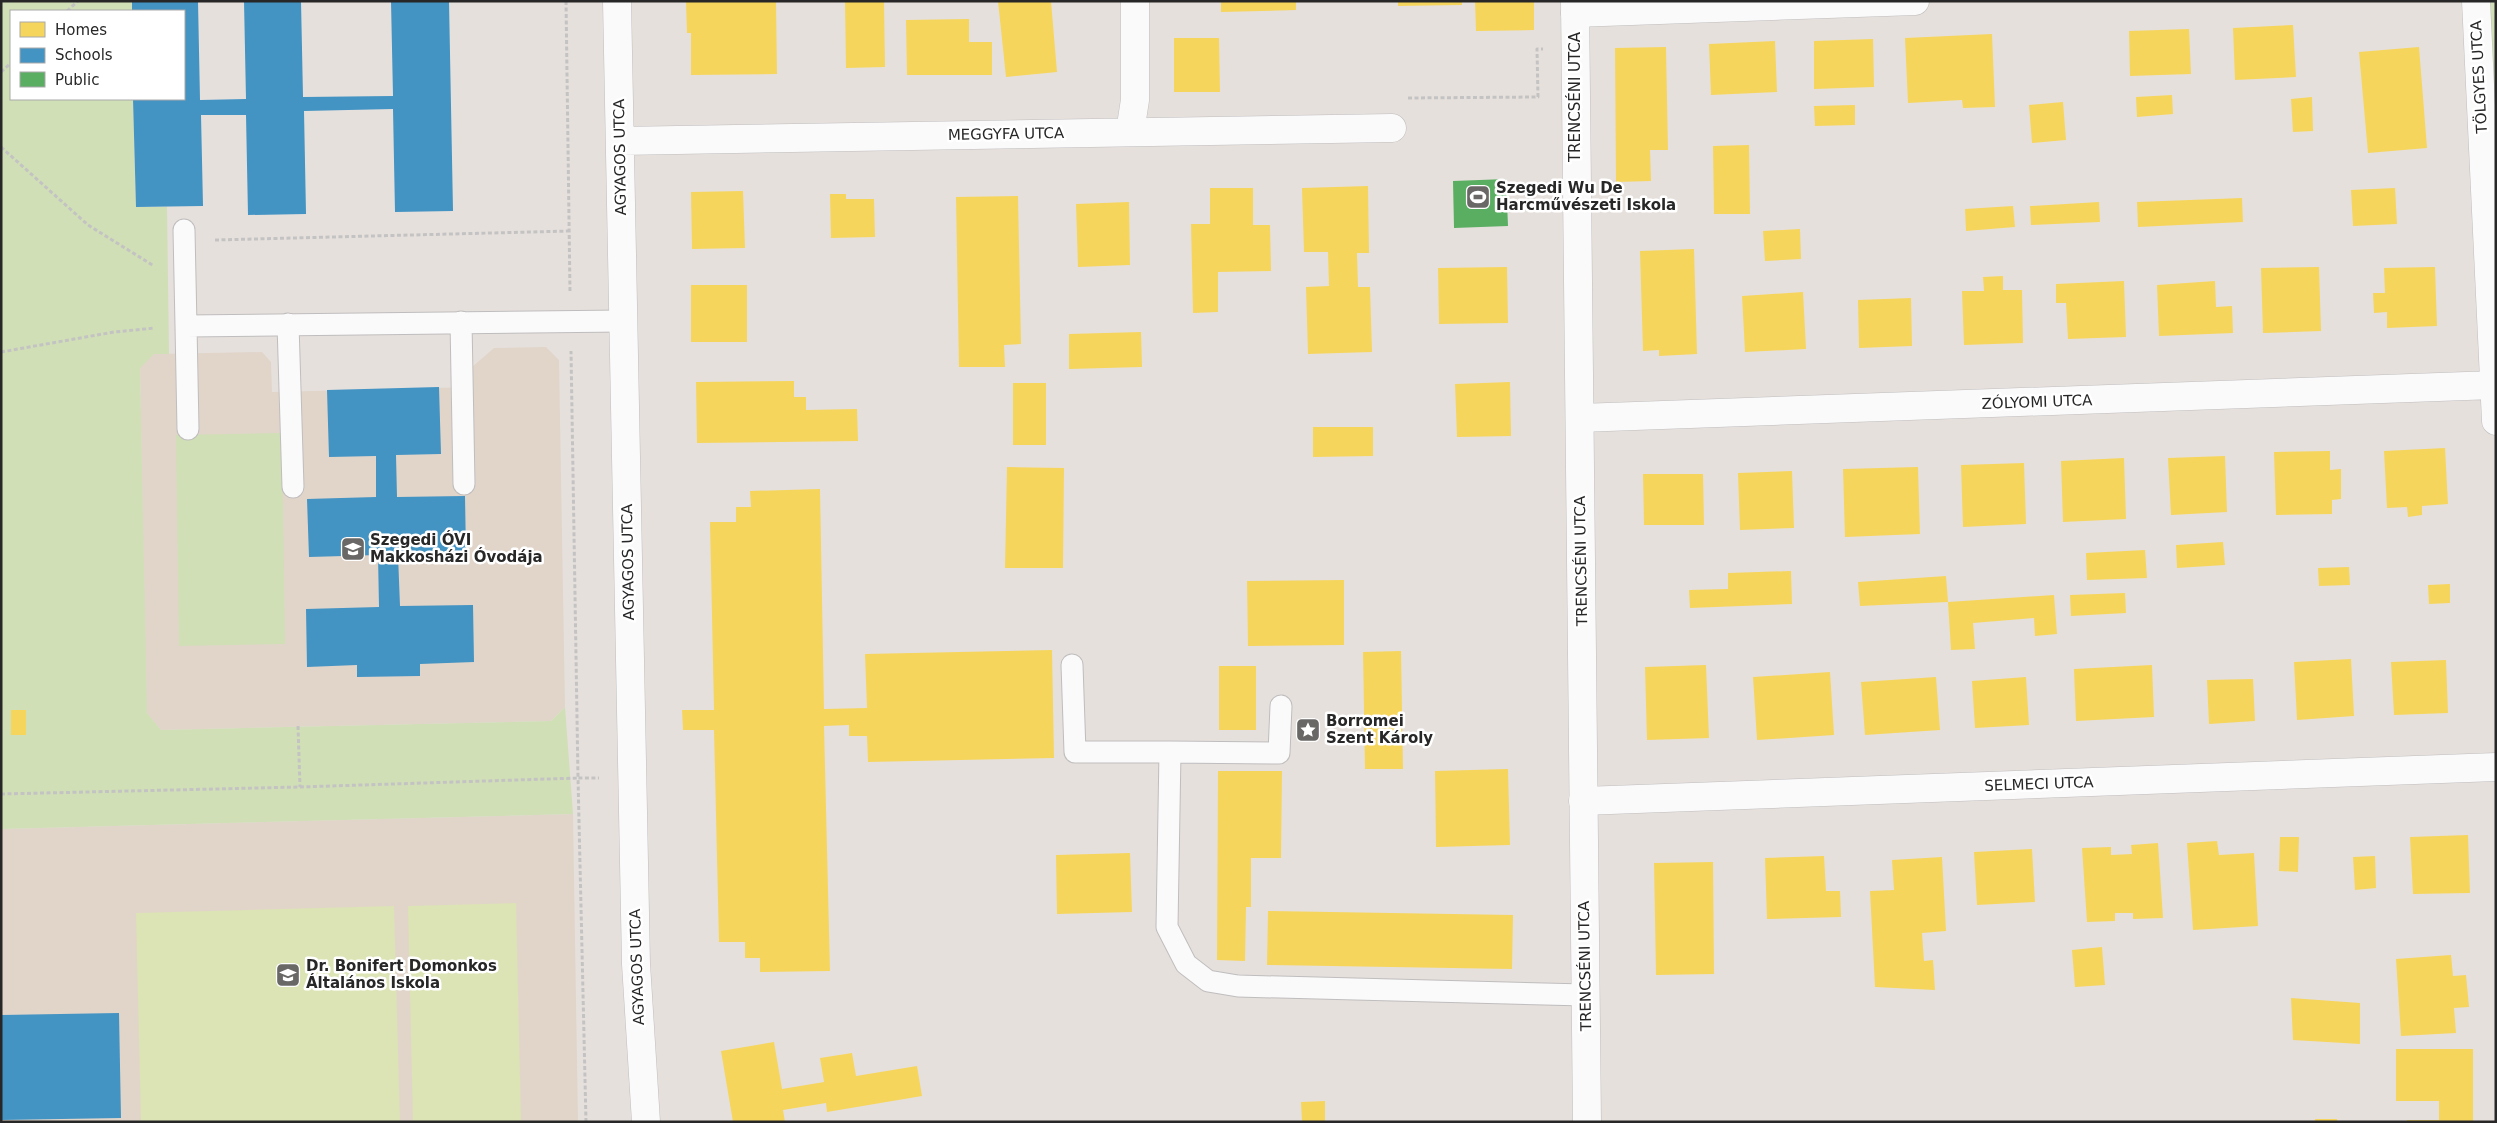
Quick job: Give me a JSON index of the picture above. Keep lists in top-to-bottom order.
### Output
{
  "streets": {
    "street": [
      "TÖLGYES UTCA",
      "TRENCSÉNI UTCA",
      "MEGGYFA UTCA",
      "AGYAGOS UTCA",
      "ZÓLYOMI UTCA",
      "SELMECI UTCA"
    ]
  },
  "crossings": [
    ["TÖLGYES UTCA", "ZÓLYOMI UTCA"],
    ["TRENCSÉNI UTCA", "ZÓLYOMI UTCA"],
    ["TRENCSÉNI UTCA", "SELMECI UTCA"],
    ["MEGGYFA UTCA", "AGYAGOS UTCA"]
  ],
  "places": {
    "sports": ["Szegedi Wu De Harcművészeti Iskola"],
    "school or university": ["Szegedi ÓVI Makkosházi Óvodája", "Dr. Bonifert Domonkos Általános Iskola"],
    "place": ["Borromei Szent Károly"]
  },
  "legend": ["Homes", "Schools", "Public"]
}
